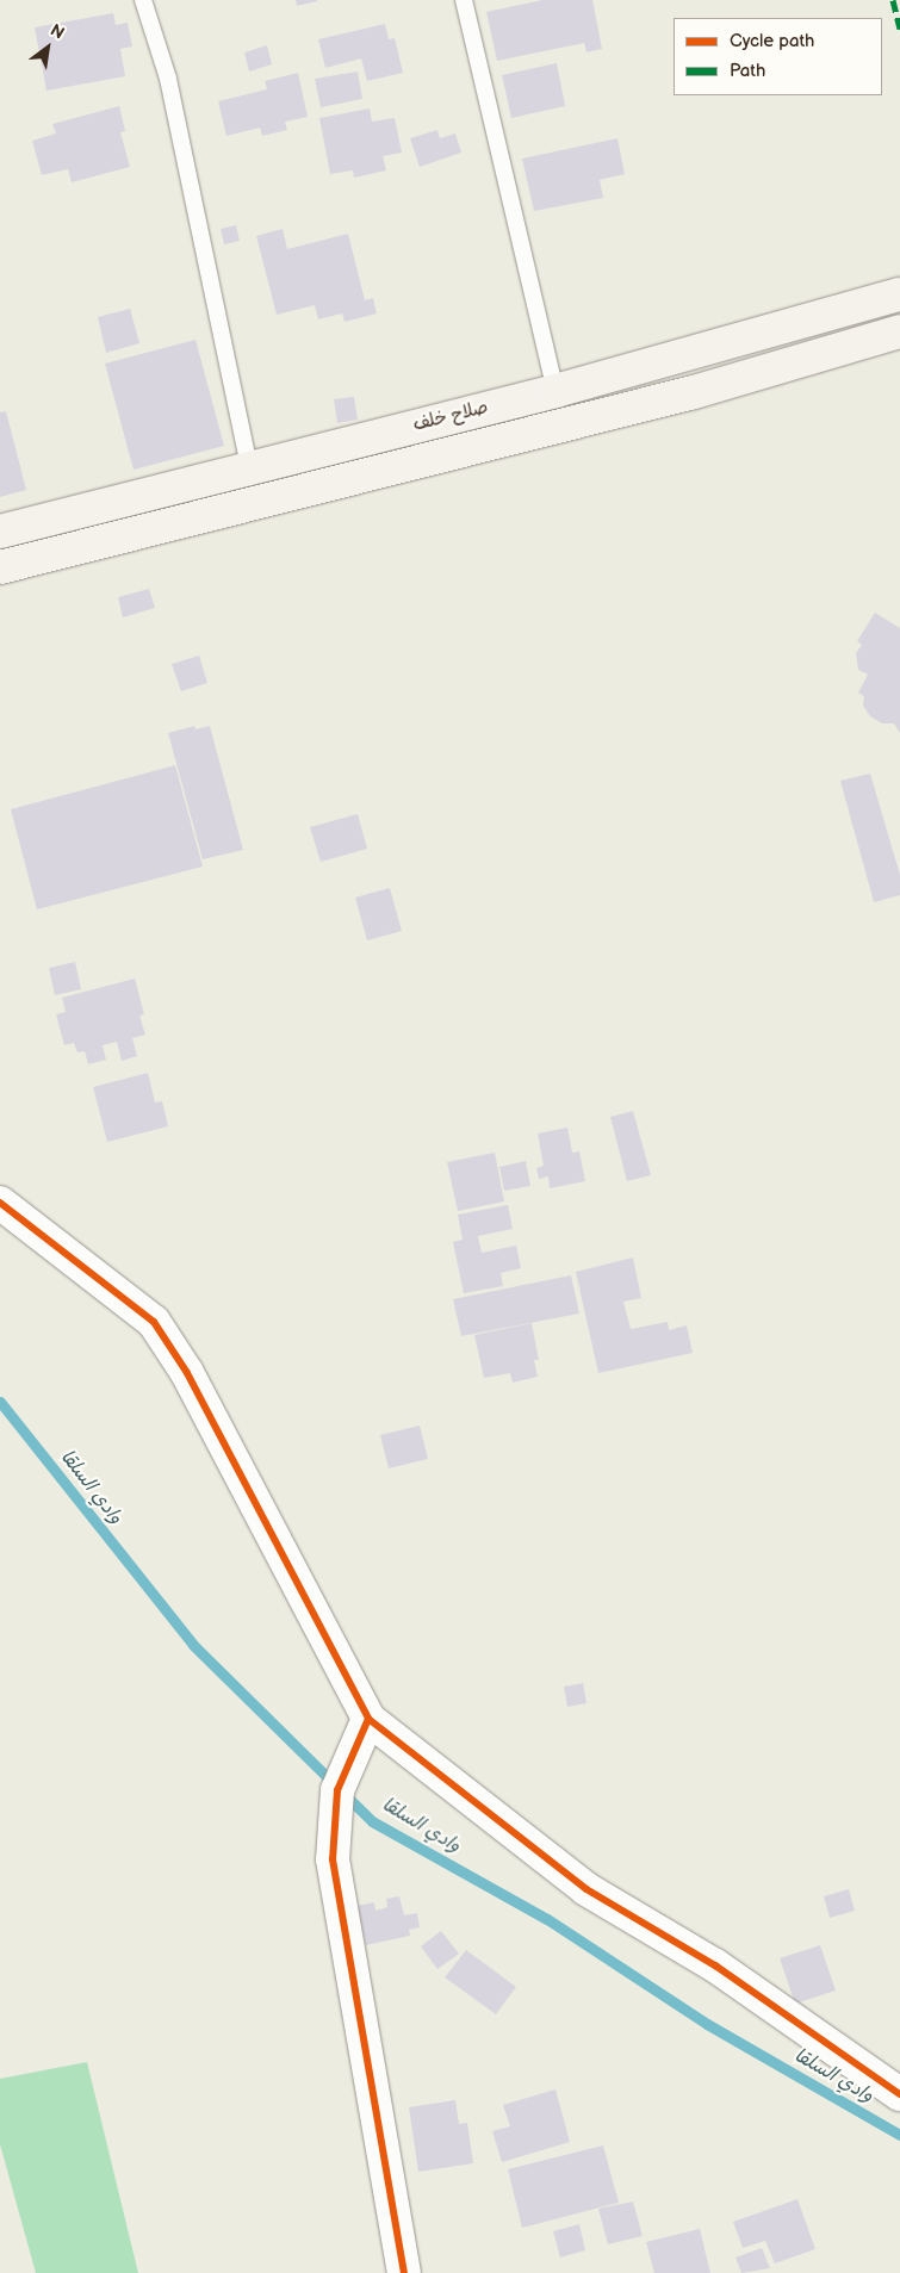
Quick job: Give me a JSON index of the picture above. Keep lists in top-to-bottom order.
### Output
{
  "streets": {
    "main road": ["صلاح خلف"]
  },
  "water": ["وادي السلقا"],
  "legend": ["Cycle path", "Path"],
  "north": "top right"
}
